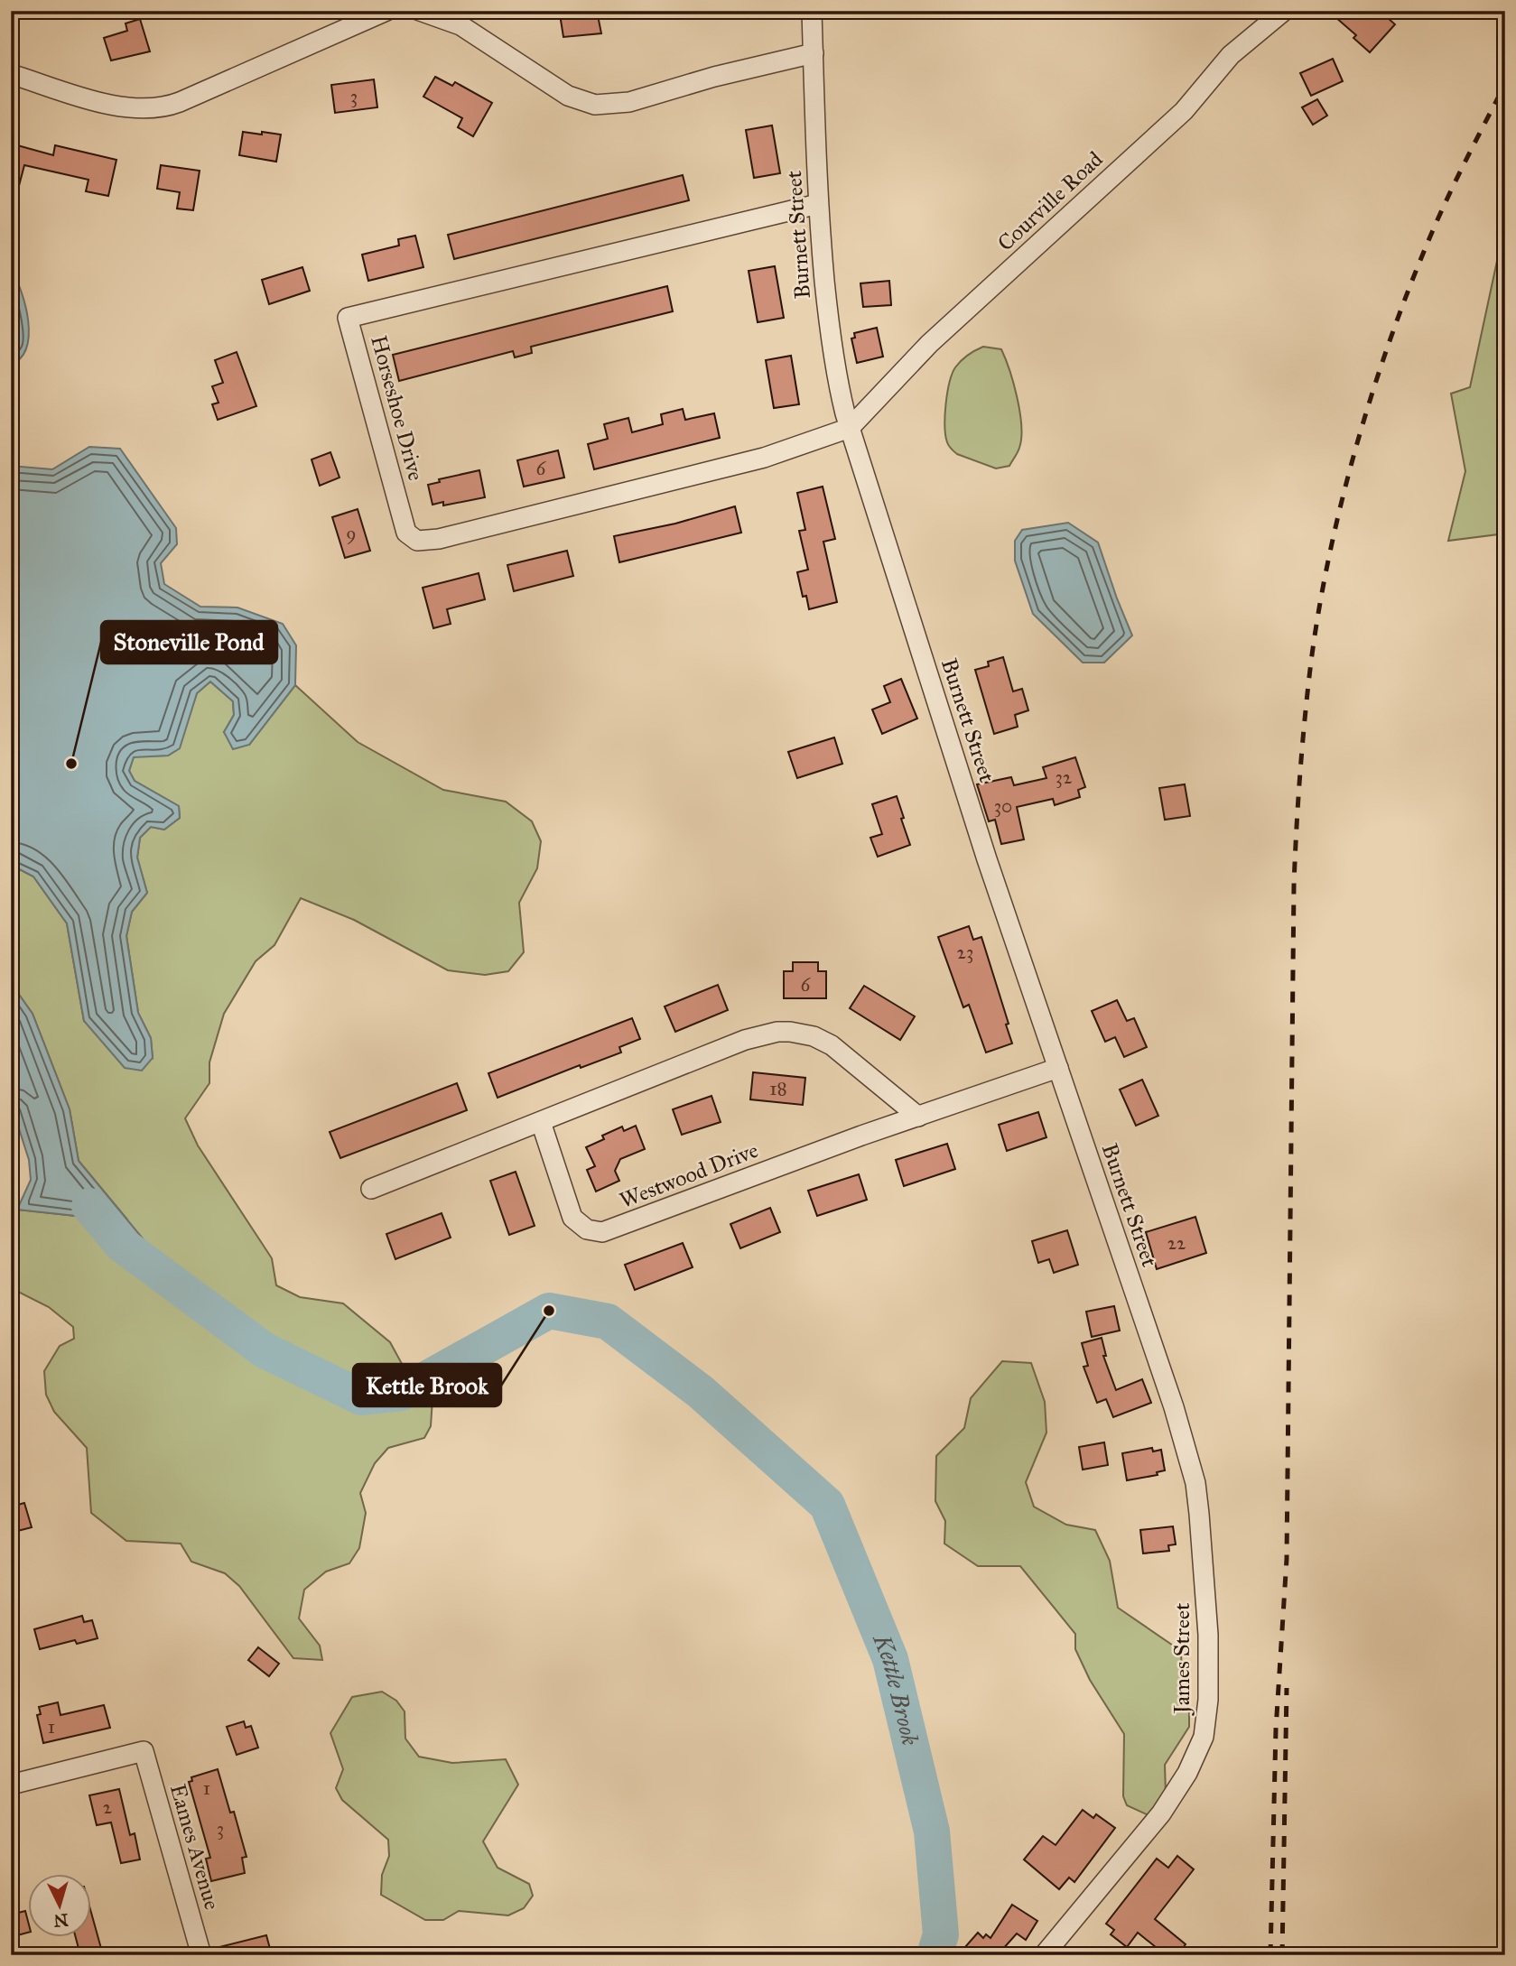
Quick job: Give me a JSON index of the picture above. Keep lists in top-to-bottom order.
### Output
{
  "streets": {
    "street": [
      "Courville Road",
      "Burnett Street",
      "Horseshoe Drive",
      "Westwood Drive",
      "James Street",
      "Eames Avenue"
    ]
  },
  "crossings": [
    ["Courville Road", "Burnett Street"],
    ["Courville Road", "Horseshoe Drive"],
    ["Burnett Street", "Horseshoe Drive"],
    ["Burnett Street", "Westwood Drive"],
    ["Burnett Street", "James Street"]
  ],
  "water": ["Kettle Brook"],
  "places": ["Stoneville Pond", "Kettle Brook"],
  "house_numbers": [
    "3",
    "6",
    "9",
    "32",
    "30",
    "23",
    "6",
    "18",
    "22",
    "1",
    "1",
    "2",
    "3"
  ],
  "north": "bottom"
}
